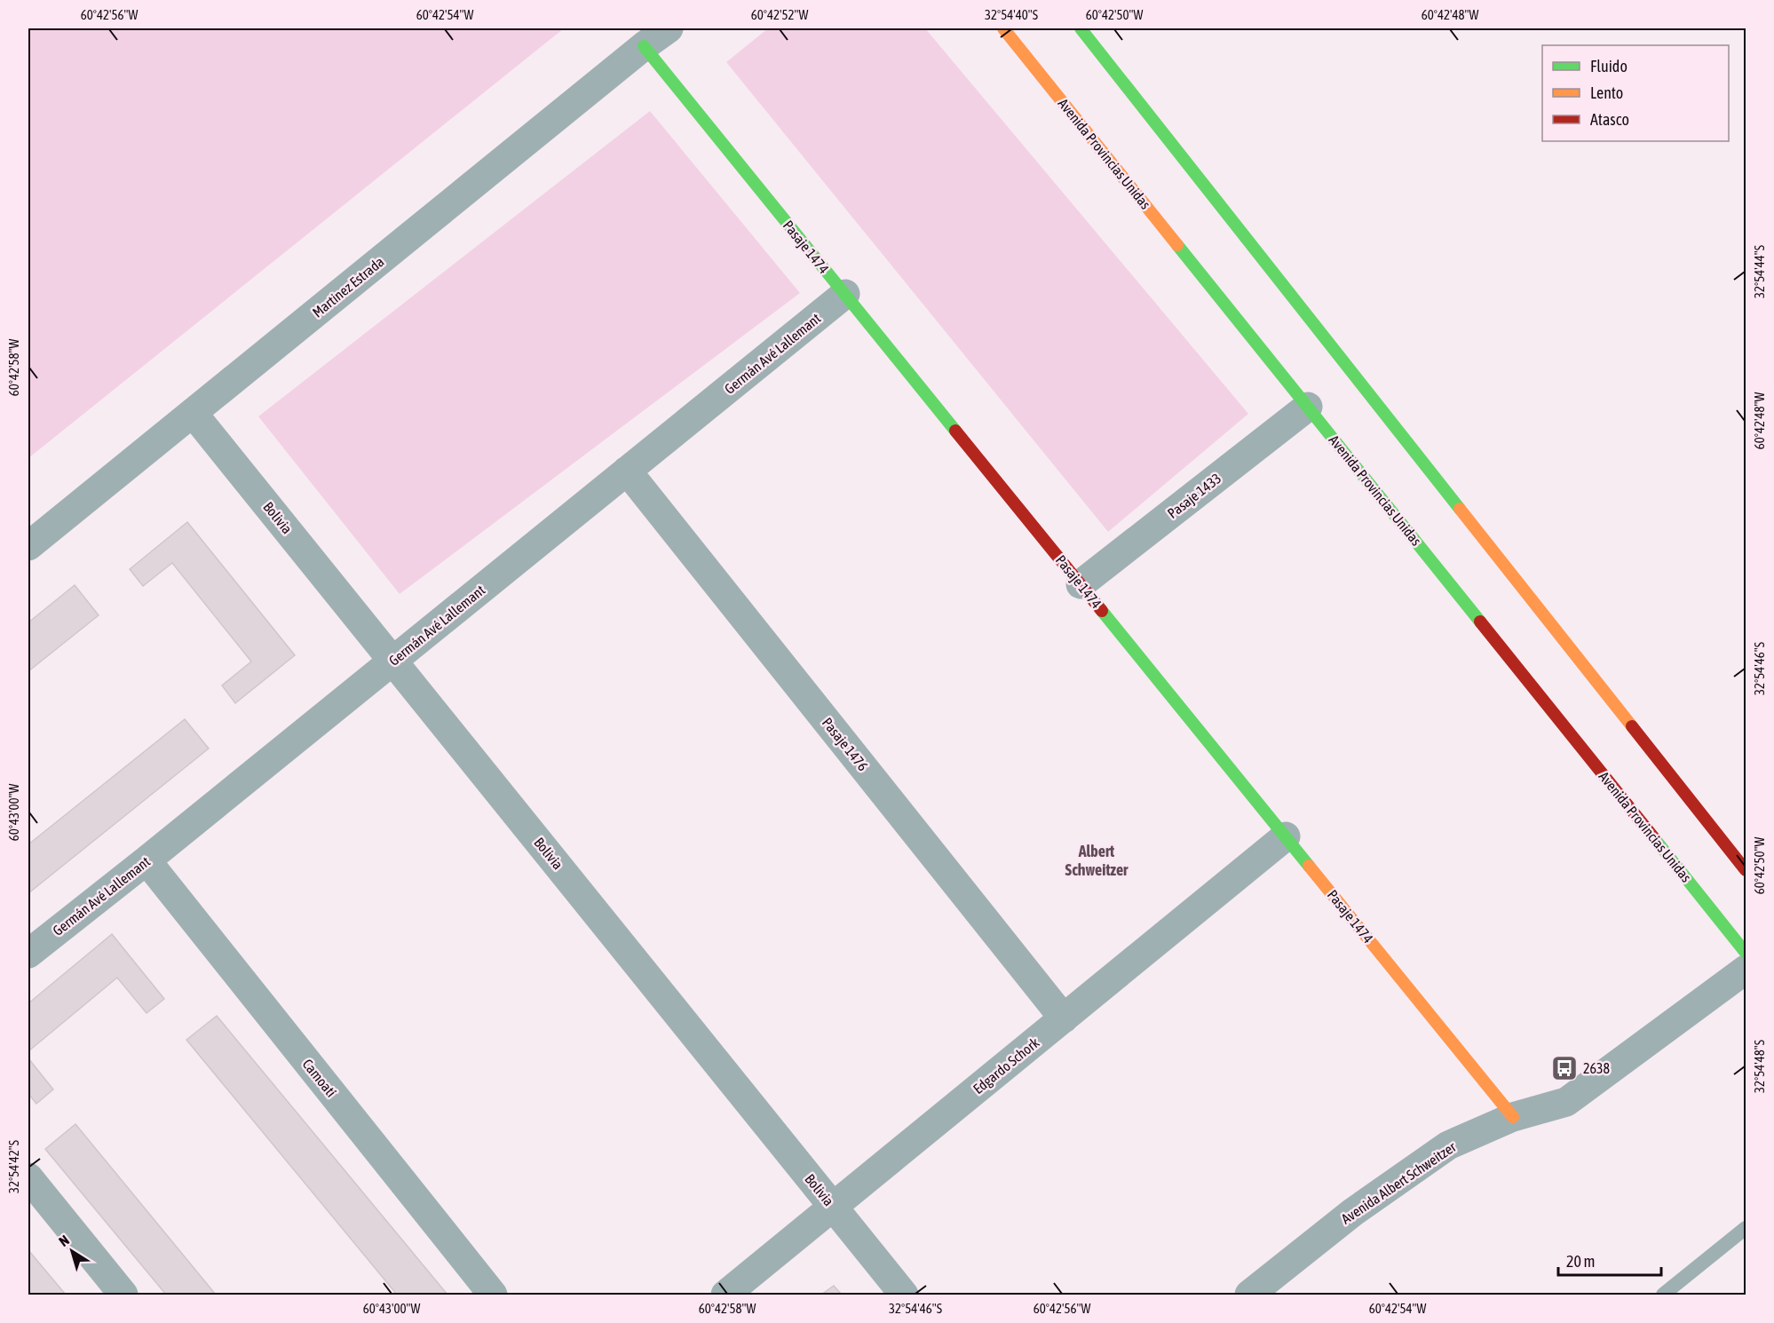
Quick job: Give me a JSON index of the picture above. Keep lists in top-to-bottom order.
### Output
{
  "streets": {
    "main road": ["Avenida Provincias Unidas", "Pasaje 1474"],
    "street": [
      "Martinez Estrada",
      "Germán Avé Lallemant",
      "Pasaje 1433",
      "Bolivia",
      "Pasaje 1476",
      "Edgardo Schork",
      "Camoatí",
      "Avenida Albert Schweitzer"
    ]
  },
  "crossings": [
    ["Avenida Provincias Unidas", "Pasaje 1433"],
    ["Pasaje 1474", "Martinez Estrada"],
    ["Pasaje 1474", "Germán Avé Lallemant"],
    ["Pasaje 1474", "Pasaje 1433"],
    ["Pasaje 1474", "Edgardo Schork"],
    ["Pasaje 1474", "Avenida Albert Schweitzer"],
    ["Martinez Estrada", "Bolivia"],
    ["Germán Avé Lallemant", "Bolivia"],
    ["Germán Avé Lallemant", "Pasaje 1476"],
    ["Germán Avé Lallemant", "Camoatí"],
    ["Bolivia", "Edgardo Schork"],
    ["Pasaje 1476", "Edgardo Schork"]
  ],
  "districts": ["Albert Schweitzer"],
  "places": {
    "bus stop": ["2638"]
  },
  "legend": ["Fluido", "Lento", "Atasco"],
  "scale_bar": "20 m",
  "north": "top left",
  "coordinates": [
    "60°42'56\"W",
    "60°42'54\"W",
    "60°42'52\"W",
    "32°54'40\"S",
    "60°42'50\"W",
    "60°42'48\"W",
    "32°54'44\"S",
    "60°42'58\"W",
    "32°54'46\"S",
    "60°43'00\"W",
    "32°54'48\"S",
    "32°54'42\"S"
  ]
}
